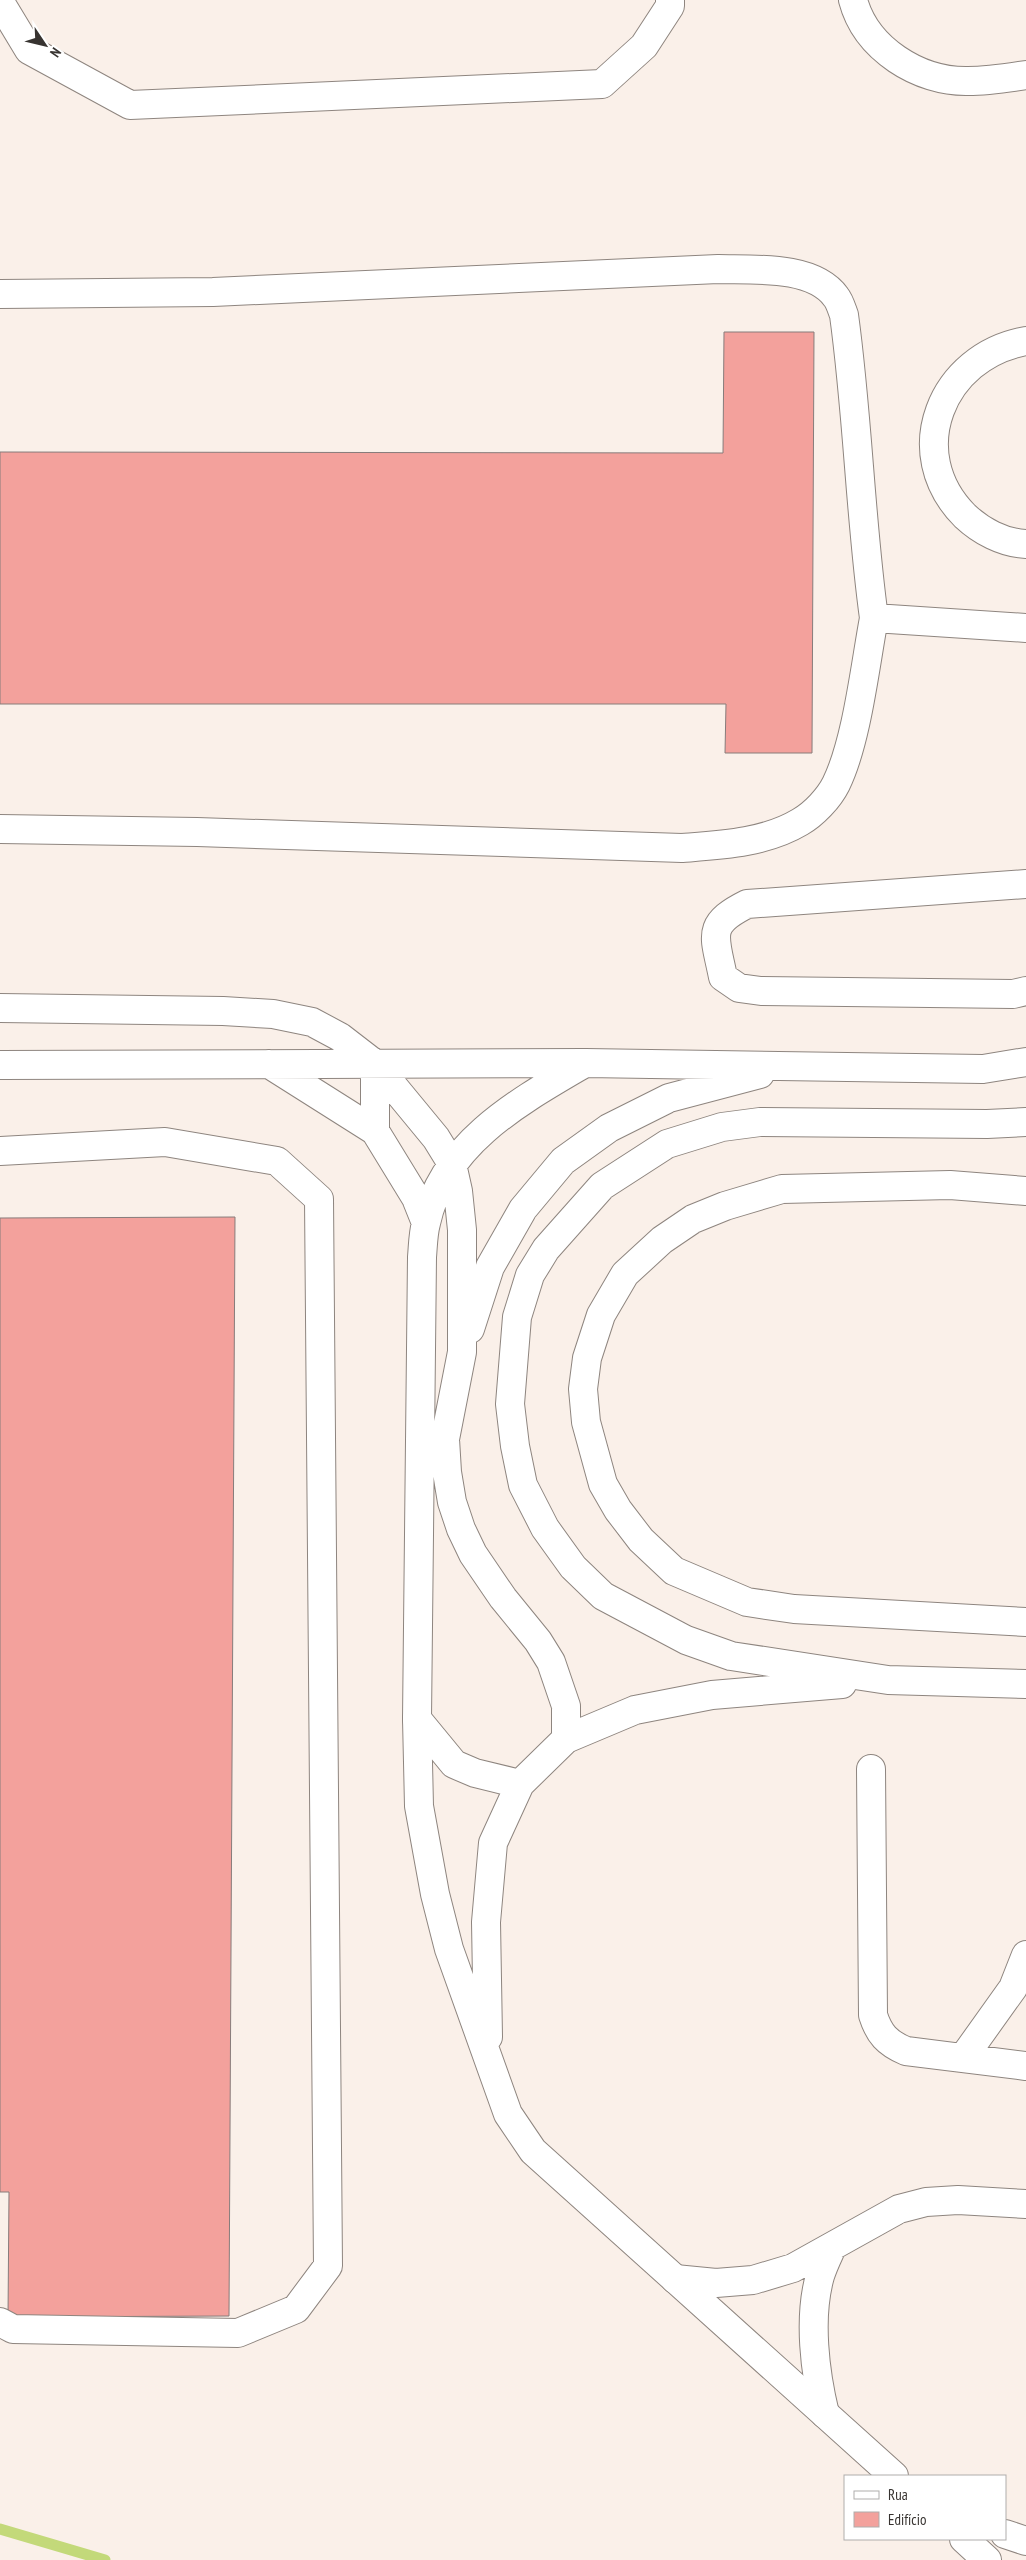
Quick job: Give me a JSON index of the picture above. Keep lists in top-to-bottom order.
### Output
{
  "legend": ["Rua", "Edifício"],
  "north": "bottom right"
}
